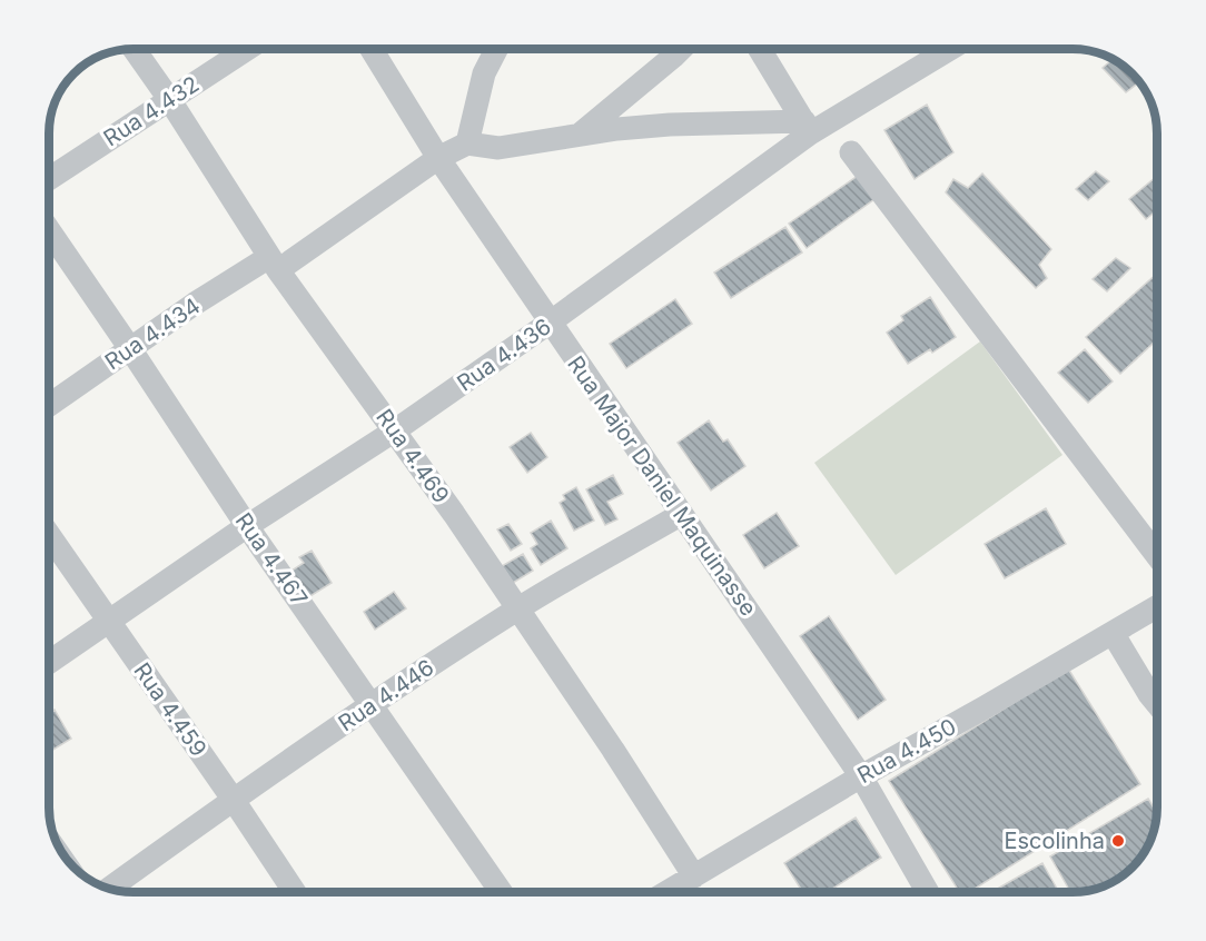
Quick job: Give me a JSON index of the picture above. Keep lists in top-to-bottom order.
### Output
{
  "streets": {
    "street": [
      "Rua 4.432",
      "Rua 4.434",
      "Rua 4.436",
      "Rua 4.469",
      "Rua Major Daniel Maquinasse",
      "Rua 4.467",
      "Rua 4.446",
      "Rua 4.459",
      "Rua 4.450"
    ]
  },
  "crossings": [
    ["Rua 4.432", "Rua 4.469"],
    ["Rua 4.434", "Rua 4.469"],
    ["Rua 4.434", "Rua Major Daniel Maquinasse"],
    ["Rua 4.434", "Rua 4.467"],
    ["Rua 4.436", "Rua 4.469"],
    ["Rua 4.436", "Rua Major Daniel Maquinasse"],
    ["Rua 4.436", "Rua 4.467"],
    ["Rua 4.436", "Rua 4.459"],
    ["Rua 4.469", "Rua 4.446"],
    ["Rua 4.469", "Rua 4.450"],
    ["Rua Major Daniel Maquinasse", "Rua 4.446"],
    ["Rua Major Daniel Maquinasse", "Rua 4.450"],
    ["Rua 4.467", "Rua 4.446"],
    ["Rua 4.446", "Rua 4.459"]
  ],
  "places": ["Escolinha"]
}
